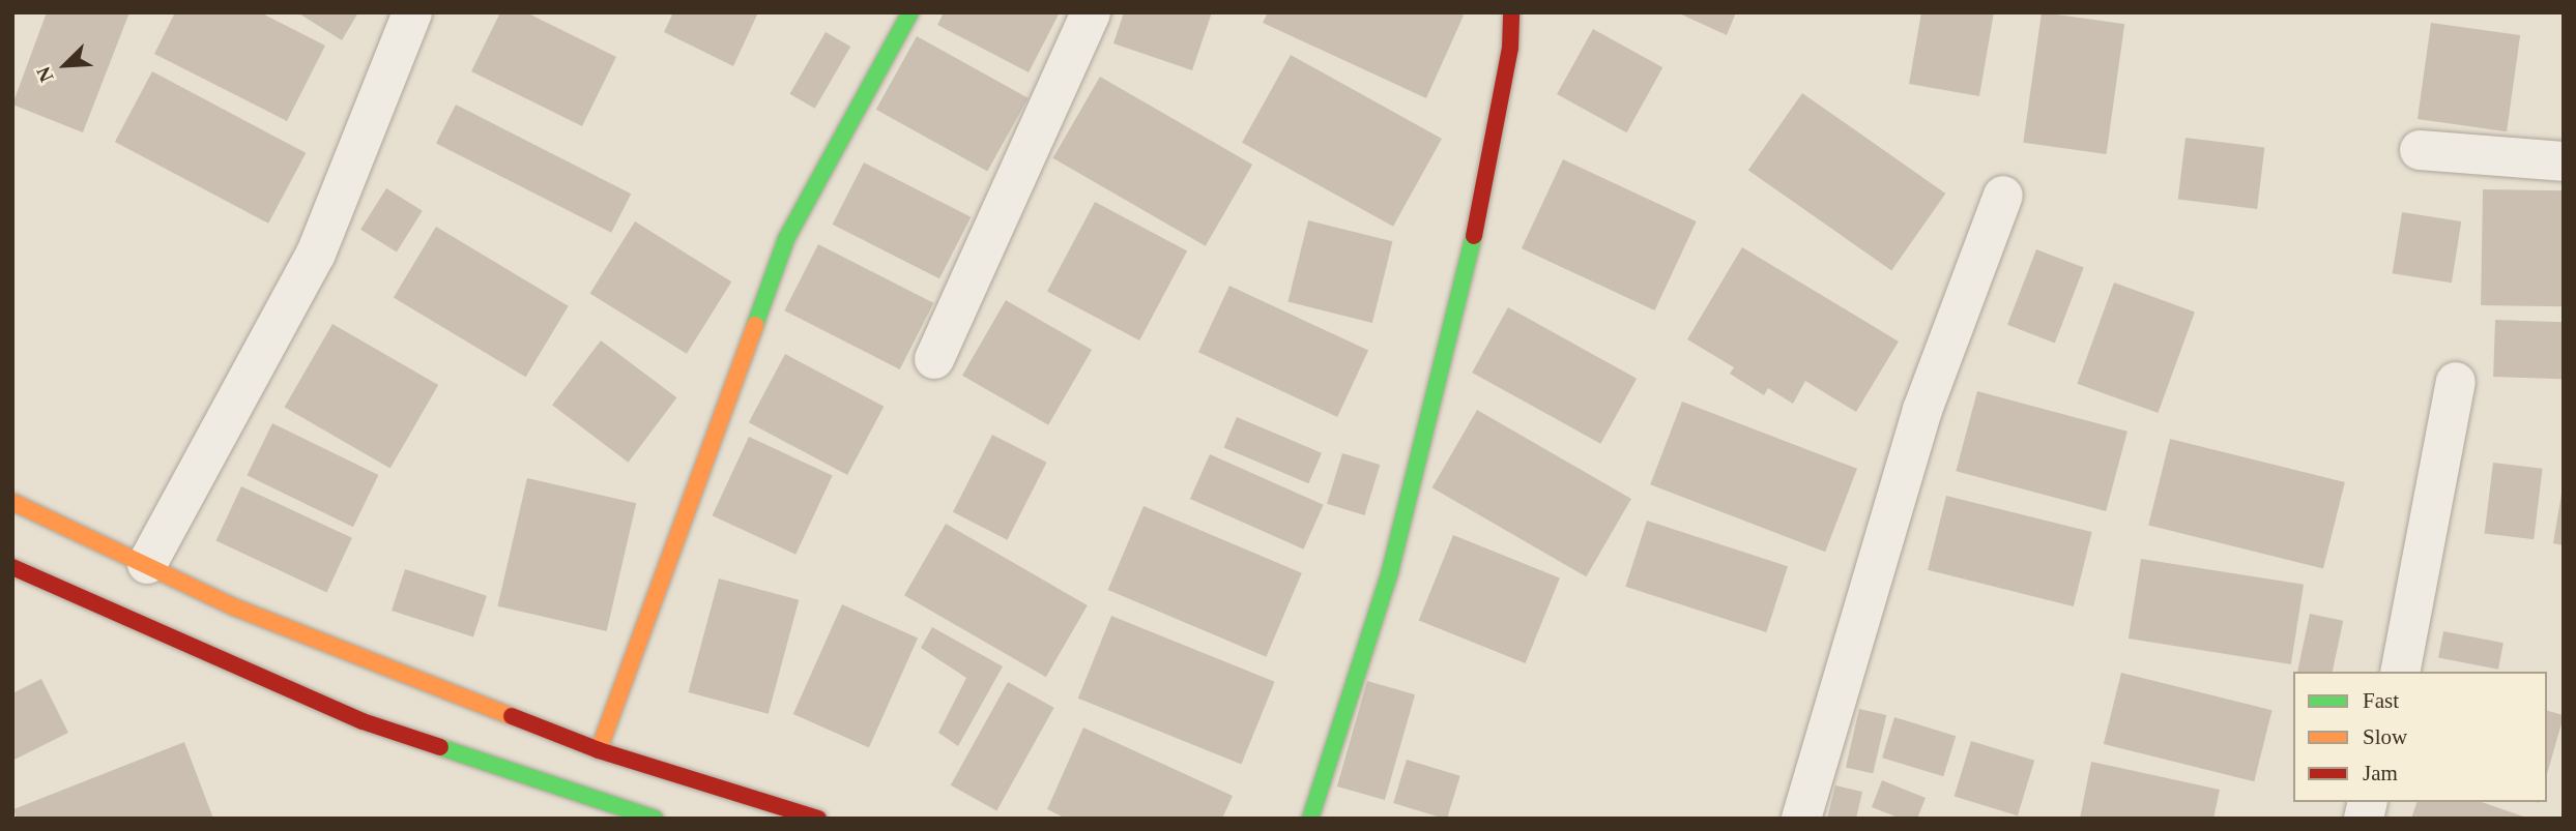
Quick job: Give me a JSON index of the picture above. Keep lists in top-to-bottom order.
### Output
{
  "legend": ["Fast", "Slow", "Jam"],
  "north": "bottom left"
}
